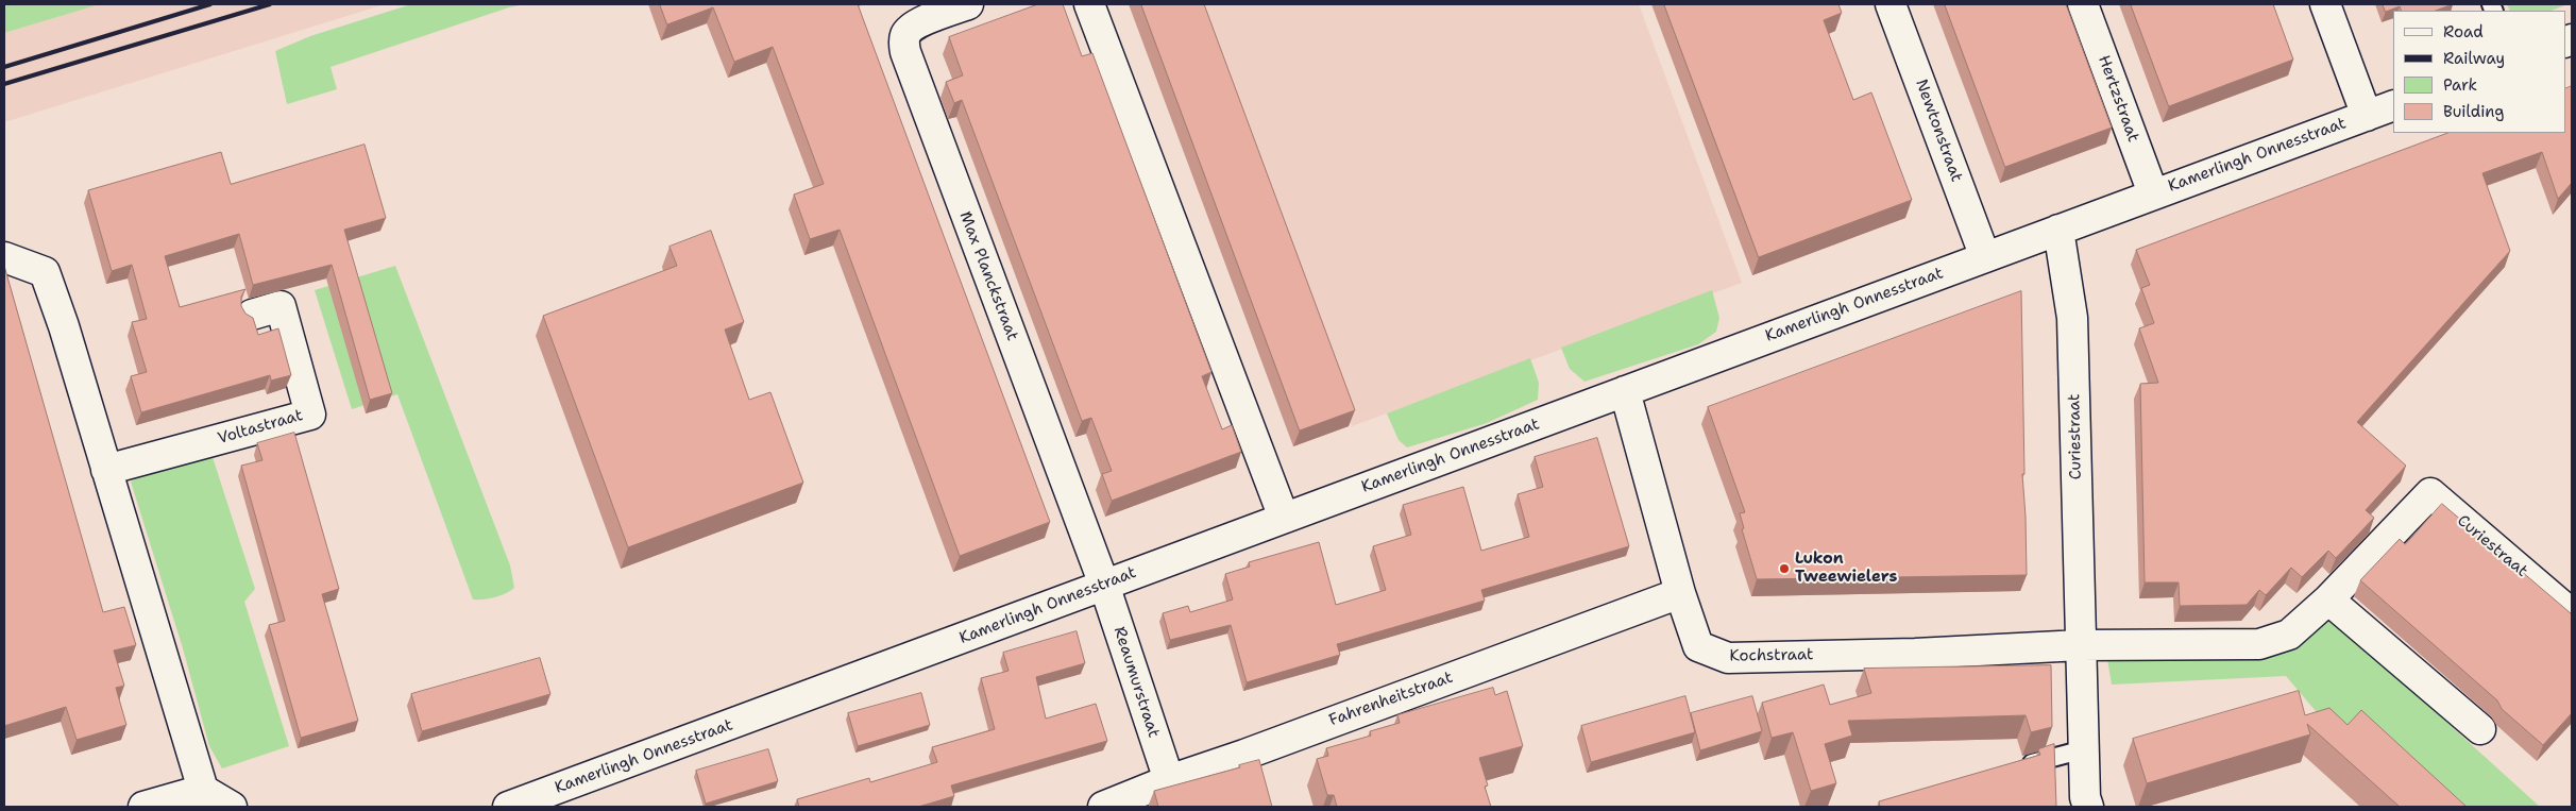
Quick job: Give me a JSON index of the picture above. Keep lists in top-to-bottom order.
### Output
{
  "streets": {
    "street": [
      "Hertzstraat",
      "Newtonstraat",
      "Kamerlingh Onnesstraat",
      "Max Planckstraat",
      "Voltastraat",
      "Curiestraat",
      "Kochstraat",
      "Reaumurstraat",
      "Fahrenheitstraat"
    ]
  },
  "crossings": [
    ["Hertzstraat", "Kamerlingh Onnesstraat"],
    ["Newtonstraat", "Kamerlingh Onnesstraat"],
    ["Kamerlingh Onnesstraat", "Max Planckstraat"],
    ["Kamerlingh Onnesstraat", "Curiestraat"],
    ["Kamerlingh Onnesstraat", "Kochstraat"],
    ["Kamerlingh Onnesstraat", "Reaumurstraat"],
    ["Max Planckstraat", "Reaumurstraat"],
    ["Curiestraat", "Kochstraat"],
    ["Kochstraat", "Fahrenheitstraat"],
    ["Reaumurstraat", "Fahrenheitstraat"]
  ],
  "places": ["Lukon Tweewielers"],
  "legend": [
    "Road",
    "Railway",
    "Park",
    "Building"
  ]
}
